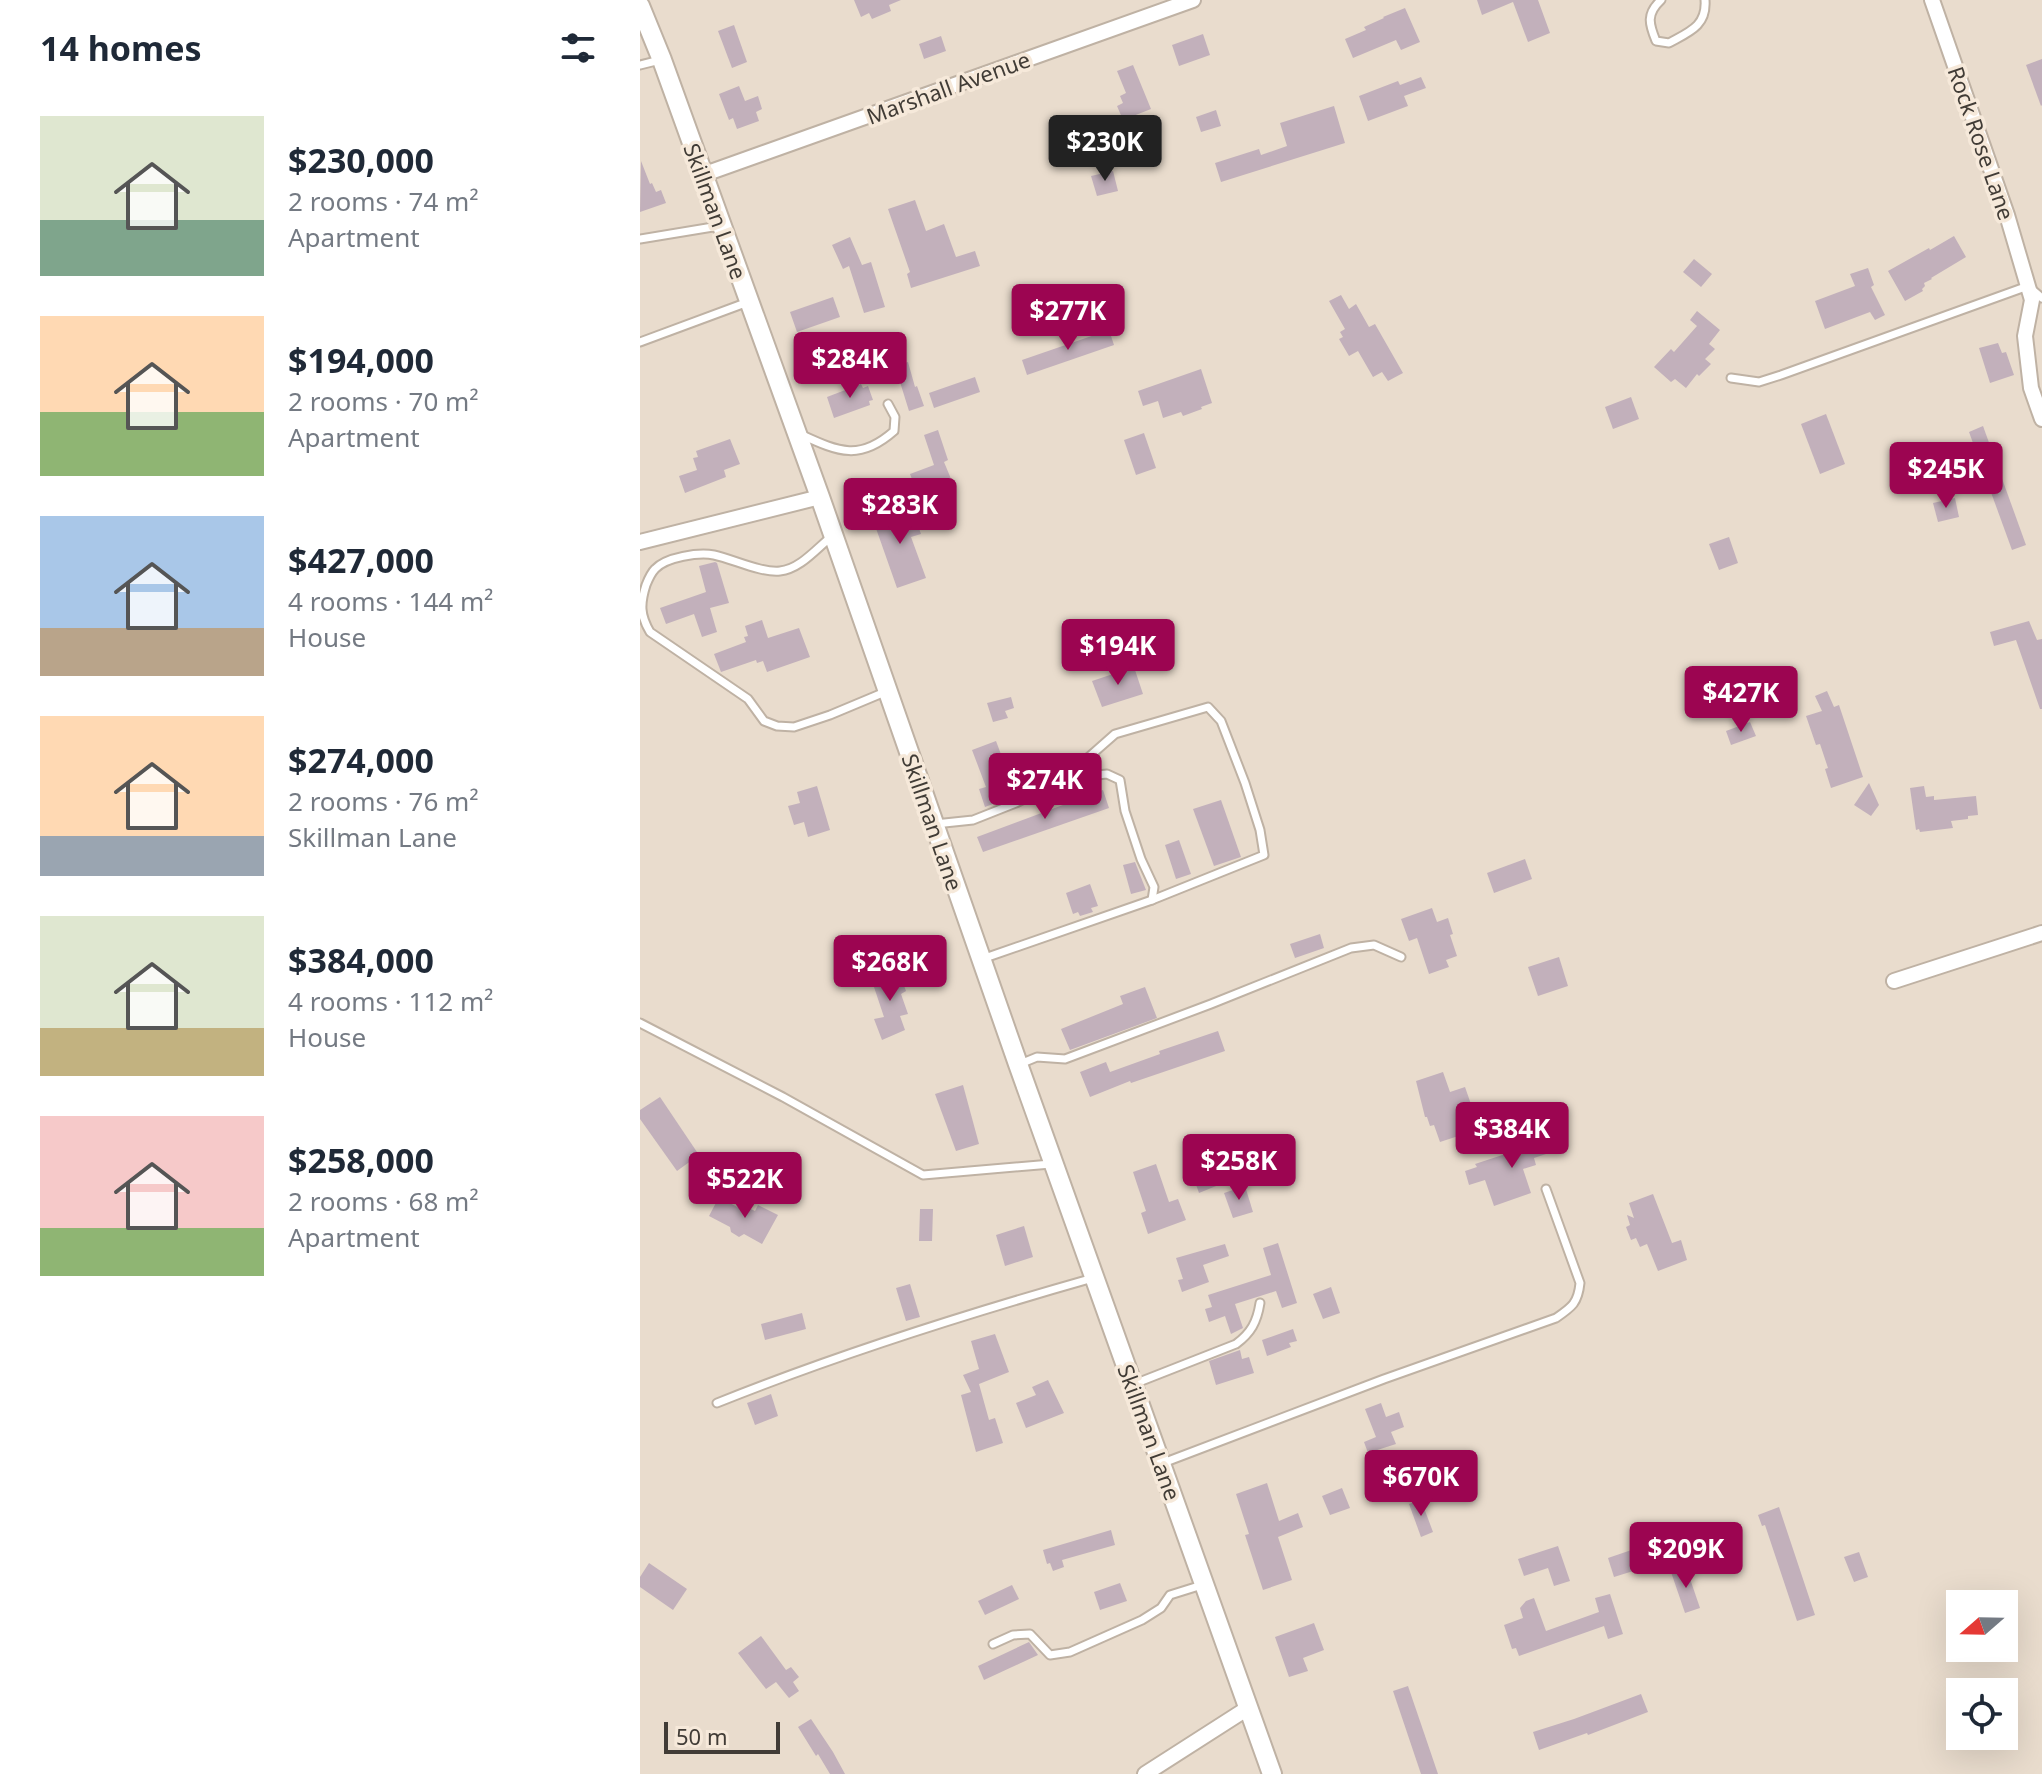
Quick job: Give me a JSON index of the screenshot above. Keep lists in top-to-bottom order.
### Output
{
  "streets": {
    "street": ["Marshall Avenue", "Rock Rose Lane", "Skillman Lane"]
  },
  "crossings": [
    ["Marshall Avenue", "Skillman Lane"]
  ],
  "scale_bar": "50 m",
  "north": "left",
  "page": {
    "heading": "14 homes",
    "list": [
      {
        "name": "$230,000",
        "note": "2 rooms · 74 m² · Apartment"
      },
      {
        "name": "$194,000",
        "note": "2 rooms · 70 m² · Apartment"
      },
      {
        "name": "$427,000",
        "note": "4 rooms · 144 m² · House"
      },
      {
        "name": "$274,000",
        "note": "2 rooms · 76 m² · Skillman Lane"
      },
      {
        "name": "$384,000",
        "note": "4 rooms · 112 m² · House"
      },
      {
        "name": "$258,000",
        "note": "2 rooms · 68 m² · Apartment"
      }
    ],
    "price": [
      "$230K",
      "$277K",
      "$284K",
      "$245K",
      "$283K",
      "$194K",
      "$427K",
      "$274K",
      "$268K",
      "$384K",
      "$258K",
      "$522K",
      "$670K",
      "$209K"
    ],
    "scale": "50 m"
  }
}
